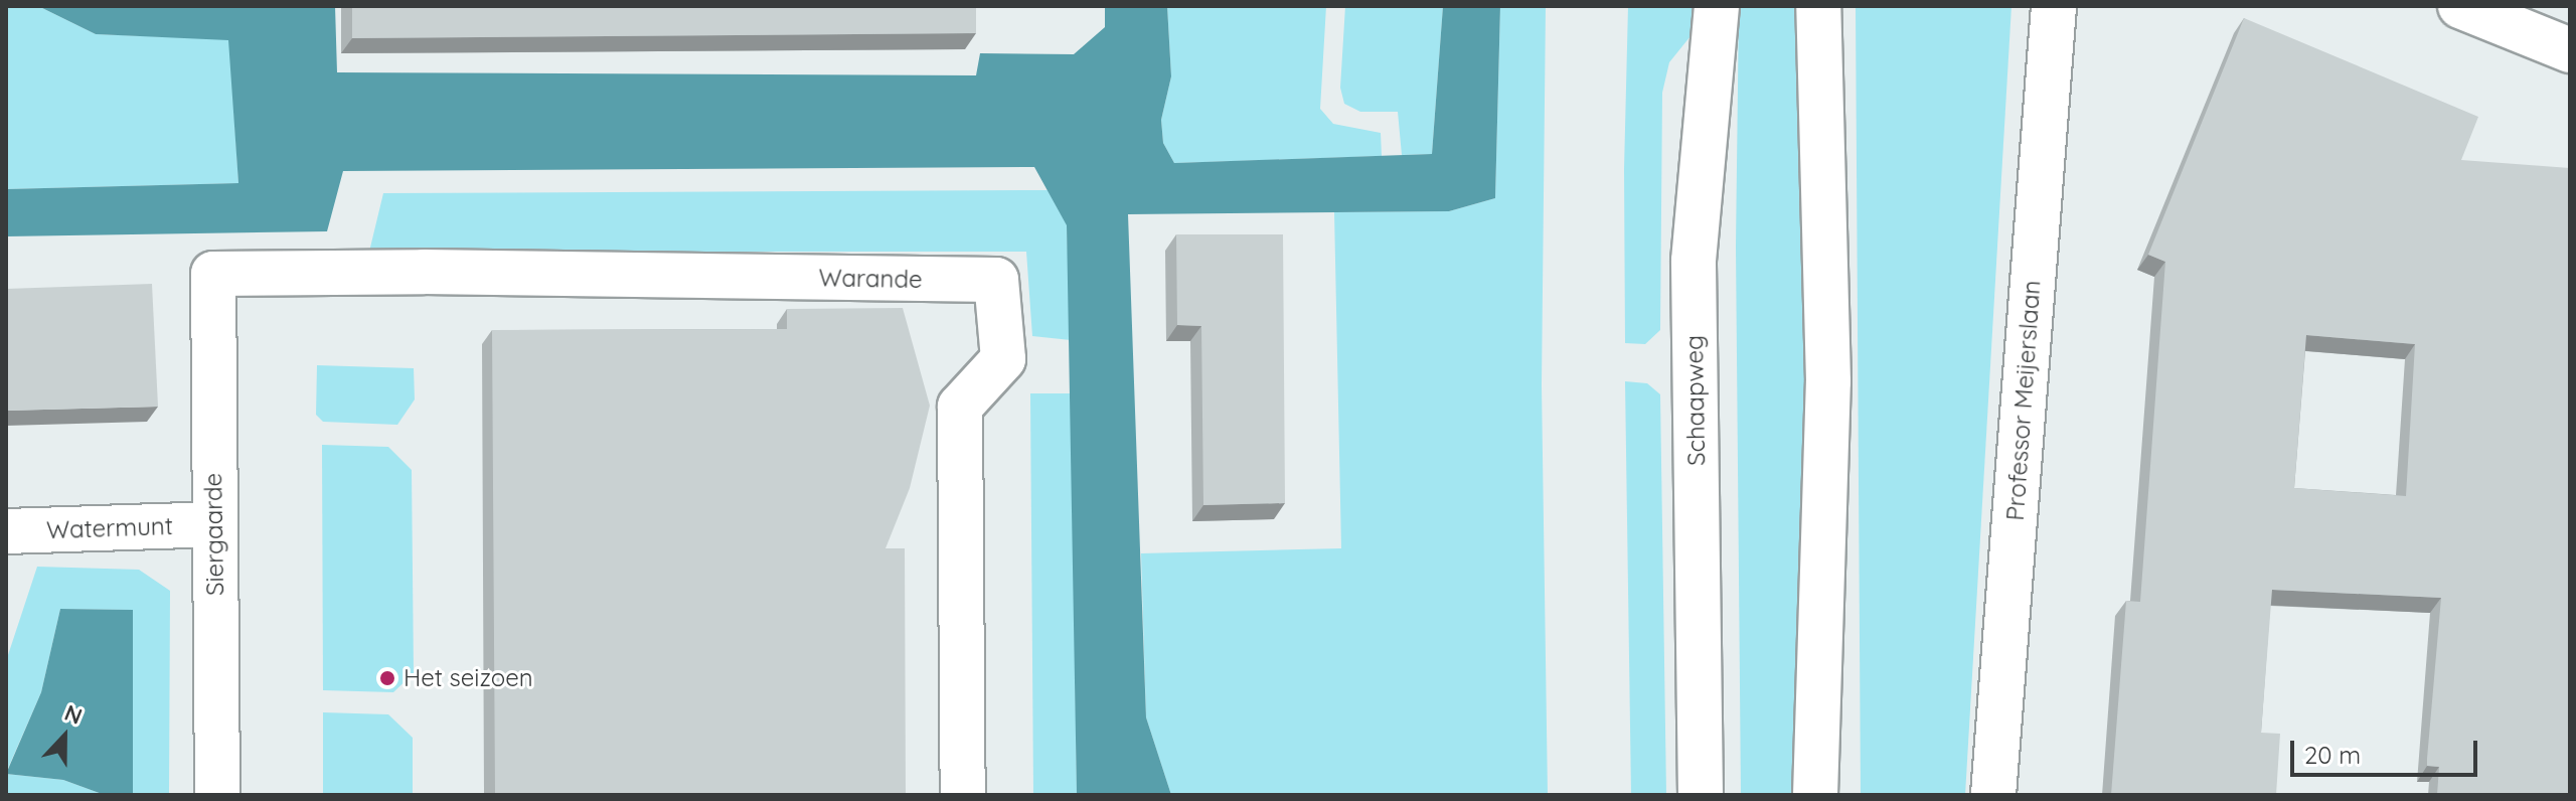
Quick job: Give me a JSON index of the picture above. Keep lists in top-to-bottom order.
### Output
{
  "streets": {
    "street": [
      "Warande",
      "Schaapweg",
      "Professor Meijerslaan",
      "Watermunt",
      "Siergaarde"
    ]
  },
  "crossings": [
    ["Warande", "Siergaarde"],
    ["Watermunt", "Siergaarde"]
  ],
  "places": ["Het seizoen"],
  "scale_bar": "20 m",
  "north": "top"
}
